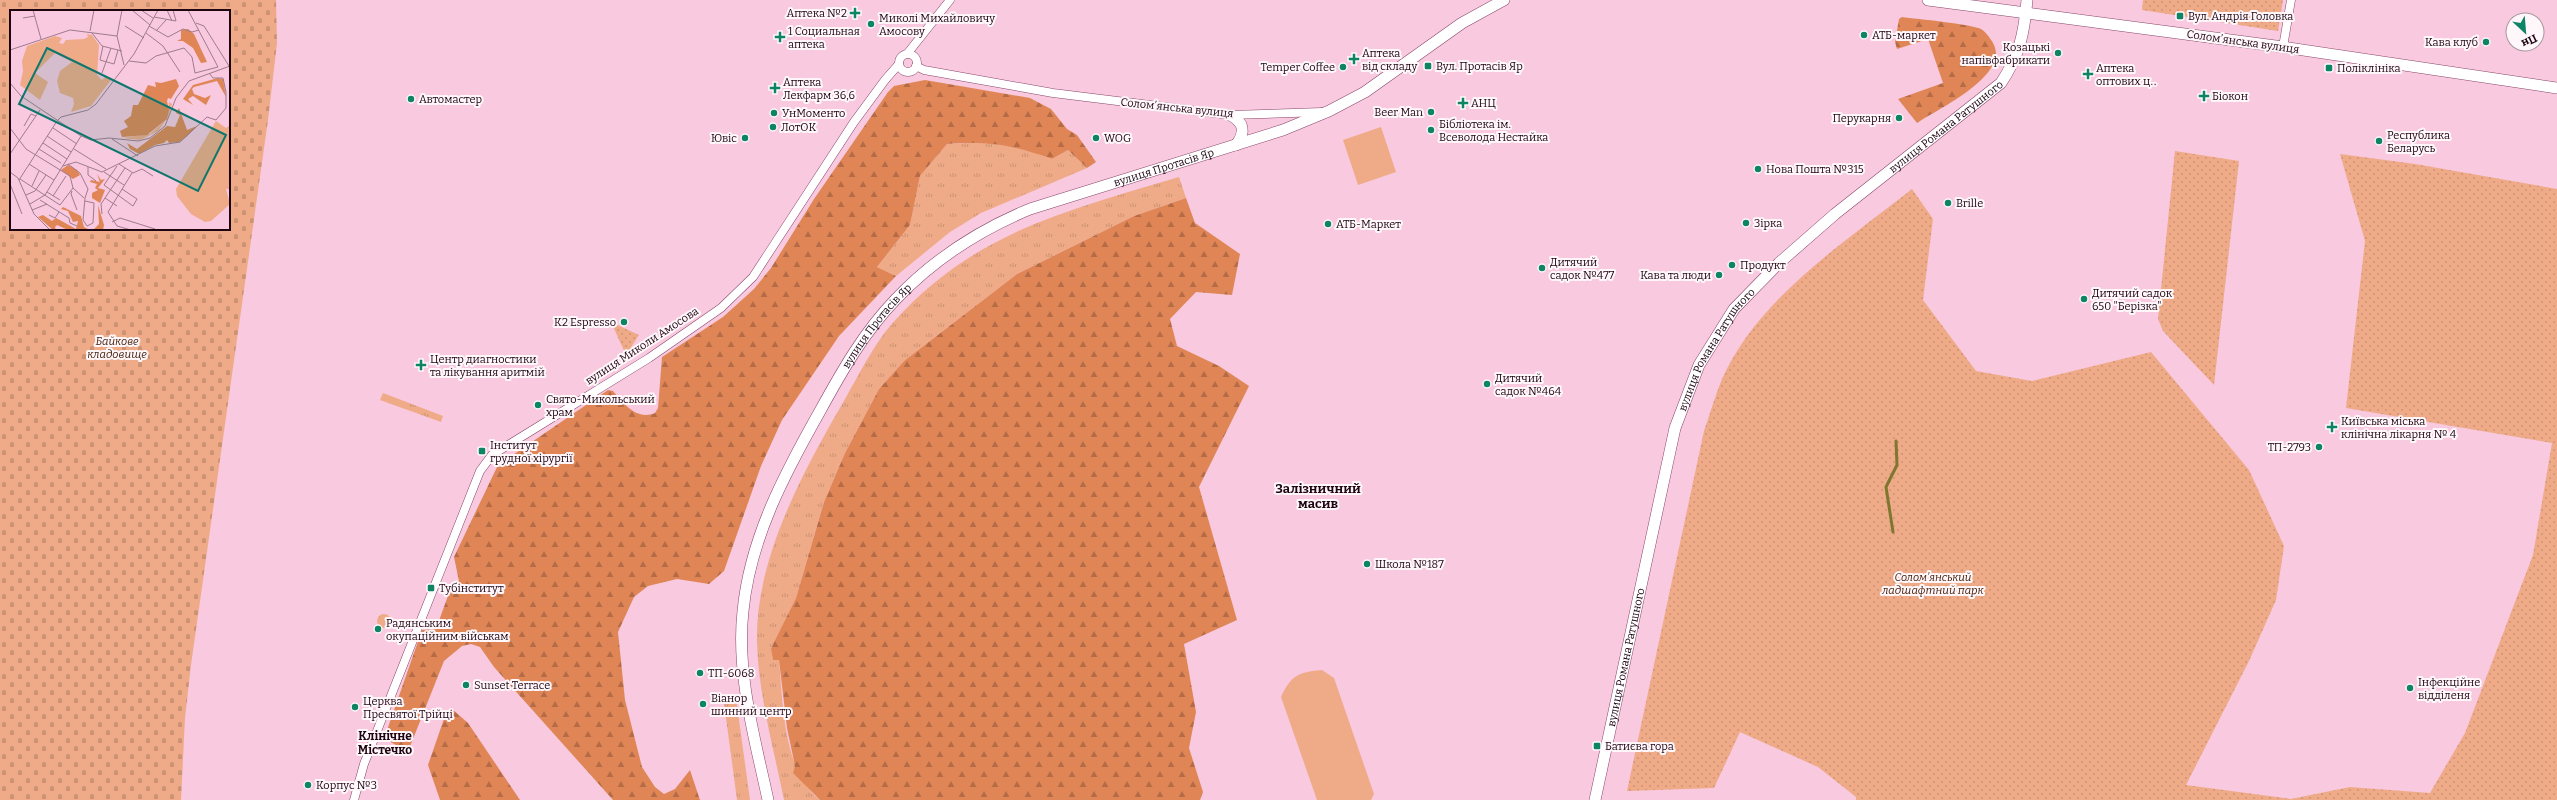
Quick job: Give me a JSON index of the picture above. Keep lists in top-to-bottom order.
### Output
{
  "streets": {
    "main road": ["Соломʼянська вулиця", "вулиця Романа Ратушного", "вулиця Протасів Яр"],
    "street": ["вулиця Миколи Амосова"]
  },
  "crossings": [
    ["Соломʼянська вулиця", "вулиця Романа Ратушного"],
    ["Соломʼянська вулиця", "вулиця Протасів Яр"],
    ["Соломʼянська вулиця", "вулиця Миколи Амосова"]
  ],
  "districts": ["Залізничний масив", "Клінічне Містечко"],
  "parks": ["Байкове кладовище", "Солом'янський ладшафтний парк"],
  "places": {
    "health": [
      "Аптека №2",
      "1 Социальная аптека",
      "Аптека від складу",
      "Аптека оптових ц‥",
      "Аптека Лекфарм 36,6",
      "Біокон",
      "АНЦ",
      "Центр диагностики та лікування аритмій",
      "Київська міська клінічна лікарня № 4"
    ],
    "transit": [
      "Вул. Андрія Головка",
      "Вул. Протасів Яр",
      "Поліклініка",
      "Інститут грудної хірургії",
      "Тубінститут",
      "Батиєва гора"
    ],
    "other": [
      "Миколі Михайловичу Амосову",
      "АТБ-маркет",
      "Кава клуб",
      "Козацькі напівфабрикати",
      "Temper Coffee",
      "Автомастер",
      "Beer Man",
      "УнМоменто",
      "Перукарня",
      "ЛотОК",
      "Бібліотека ім. Всеволода Нестайка",
      "Ювіс",
      "WOG",
      "Республика Беларусь",
      "Нова Пошта №315",
      "Brille",
      "Зірка",
      "АТБ-Маркет",
      "Продукт",
      "Дитячий садок №477",
      "Кава та люди",
      "Дитячий садок 650 \"Берізка\"",
      "K2 Espresso",
      "Дитячий садок №464",
      "Свято-Микольський храм",
      "ТП-2793",
      "Школа №187",
      "Радянським окупаційним військам",
      "ТП-6068",
      "Sunset Terrace",
      "Інфекційне відділеня",
      "Віанор шинний центр",
      "Церква Пресвятої Трійці",
      "Корпус №3"
    ]
  },
  "north": "bottom right"
}
